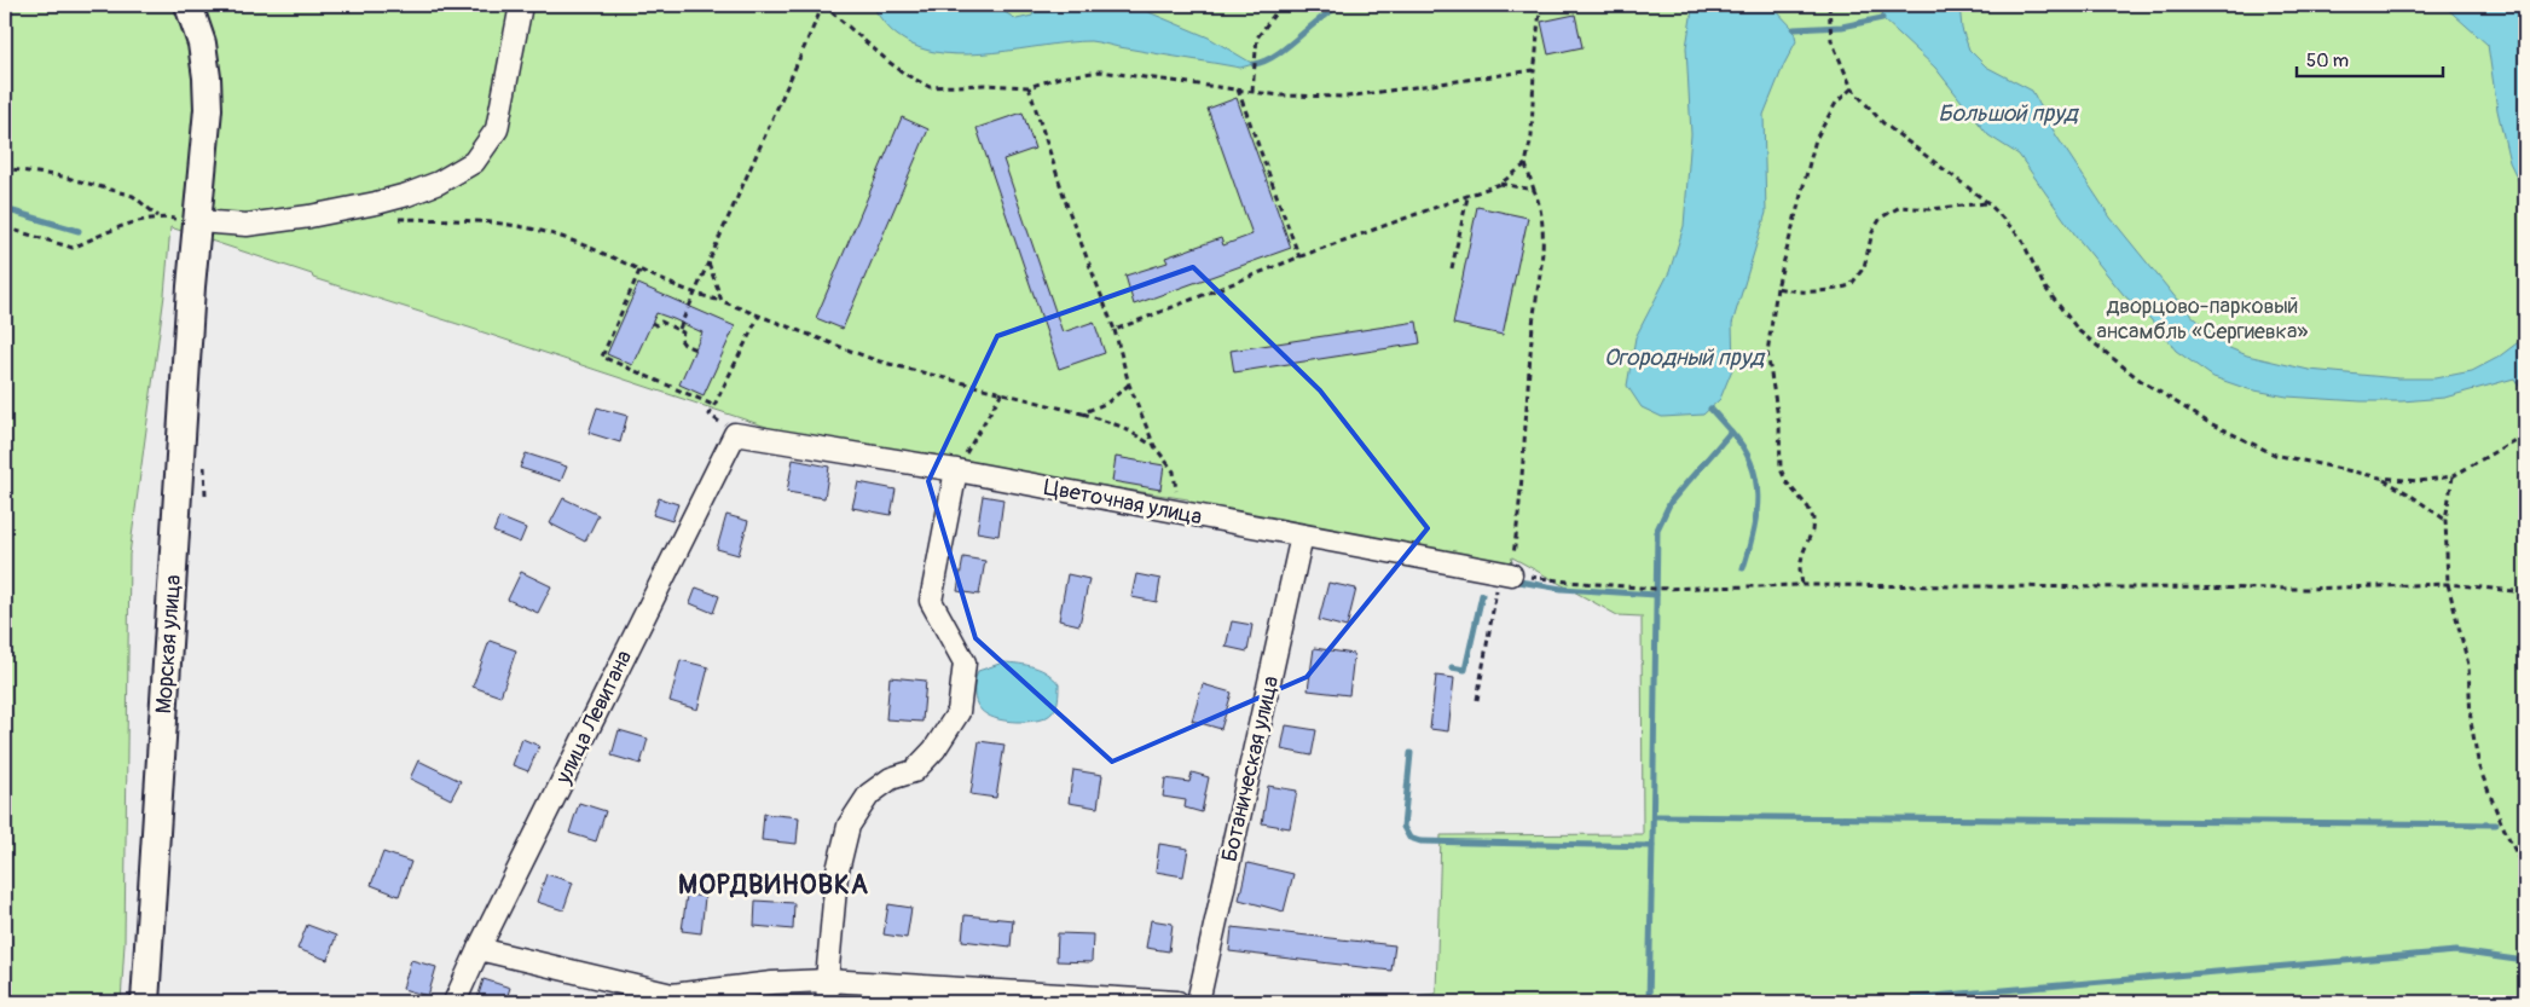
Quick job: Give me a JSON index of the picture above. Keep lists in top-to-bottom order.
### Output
{
  "streets": {
    "main road": ["Морская улица"],
    "street": ["Цветочная улица", "улица Левитана", "Ботаническая улица"]
  },
  "crossings": [
    ["Цветочная улица", "улица Левитана"],
    ["Цветочная улица", "Ботаническая улица"]
  ],
  "districts": ["МОРДВИНОВКА"],
  "water": ["Большой пруд", "Огородный пруд"],
  "parks": ["дворцово-парковый ансамбль «Сергиевка»"],
  "scale_bar": "50 m"
}
